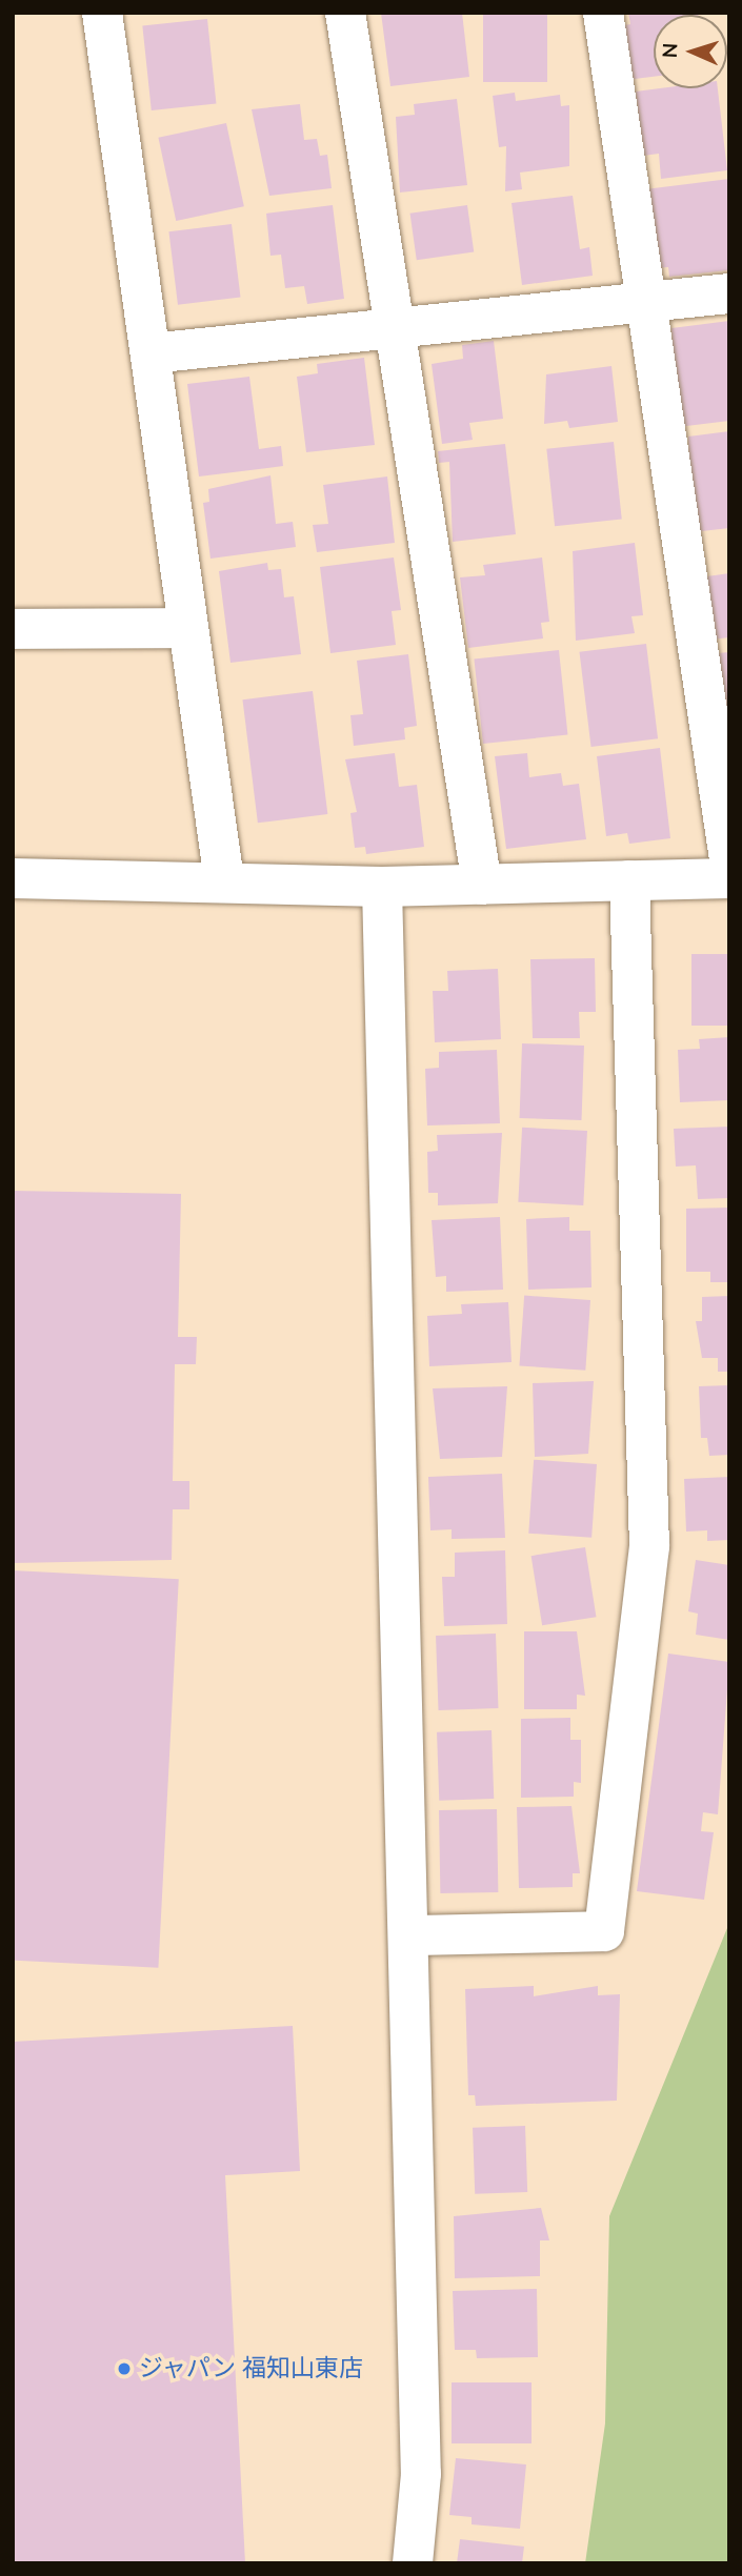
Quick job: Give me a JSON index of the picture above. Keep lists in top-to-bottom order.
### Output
{
  "places": ["ジャパン 福知山東店"],
  "north": "left"
}
